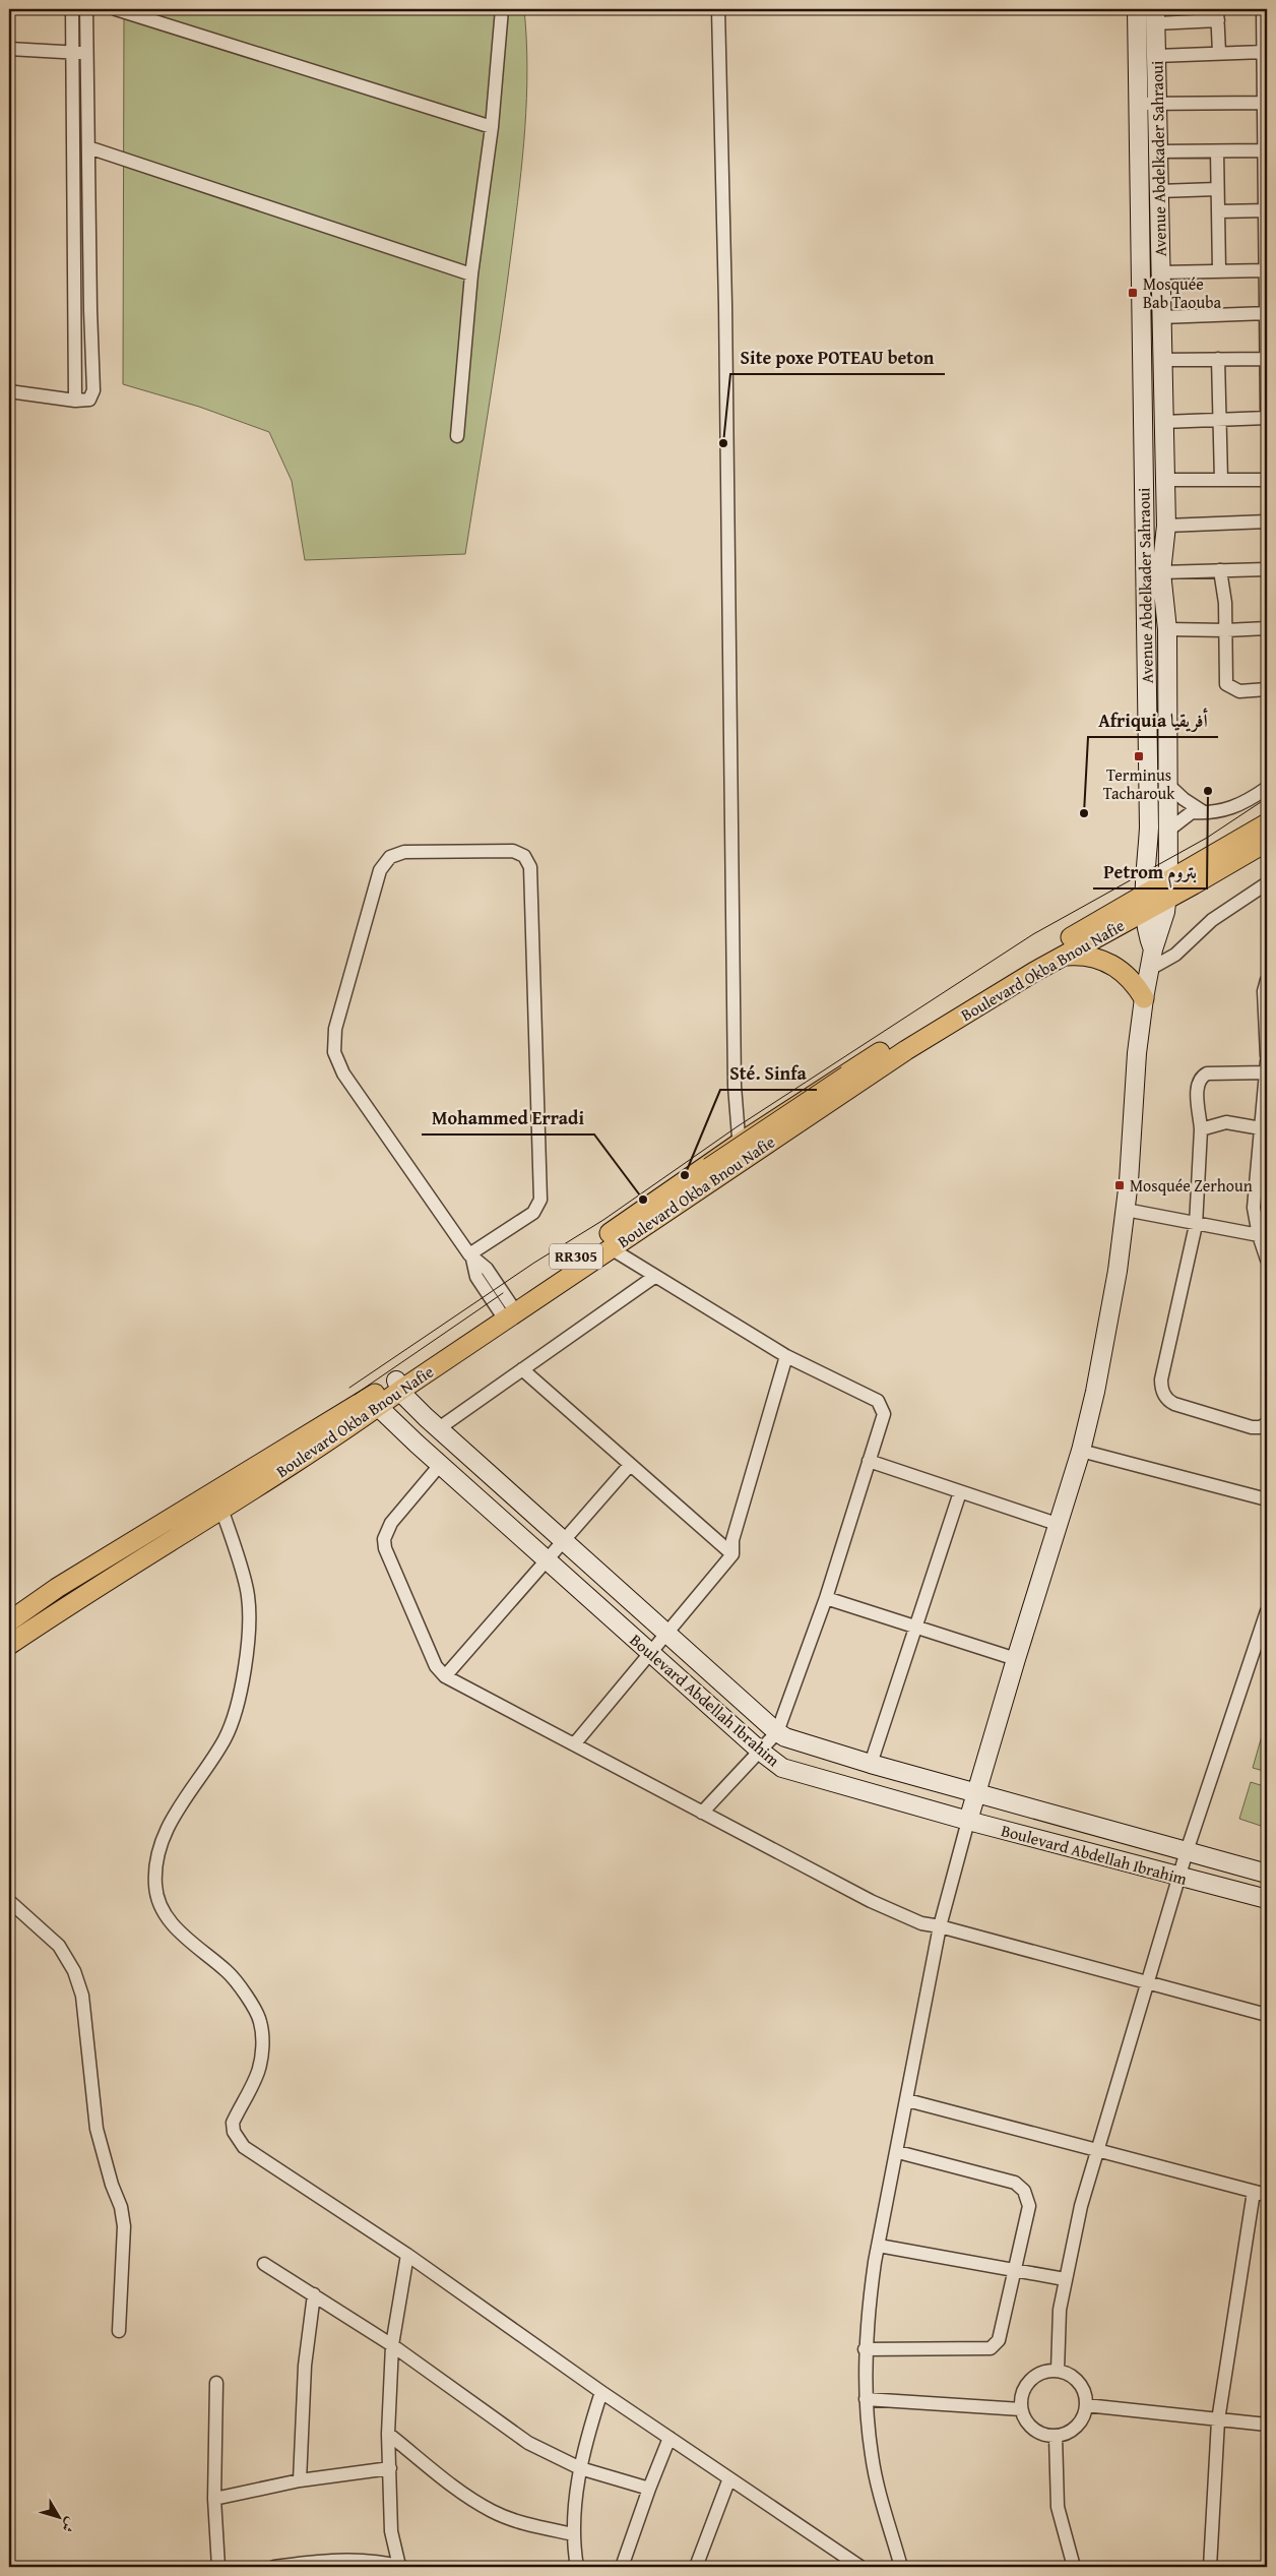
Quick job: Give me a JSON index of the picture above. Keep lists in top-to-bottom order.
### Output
{
  "streets": {
    "main road": ["Boulevard Okba Bnou Nafie", "RR305"],
    "street": ["Avenue Abdelkader Sahraoui", "Boulevard Abdellah Ibrahim"]
  },
  "crossings": [
    ["Avenue Abdelkader Sahraoui", "Boulevard Okba Bnou Nafie"],
    ["Boulevard Okba Bnou Nafie", "Boulevard Abdellah Ibrahim"]
  ],
  "places": {
    "transit": ["Mosquée Bab Taouba", "Terminus Tacharouk", "Mosquée Zerhoun"],
    "other": [
      "Site poxe POTEAU beton",
      "Petrom بتروم",
      "Afriquia أفريقيا",
      "Sté. Sinfa",
      "Mohammed Erradi"
    ]
  },
  "north": "bottom right"
}
